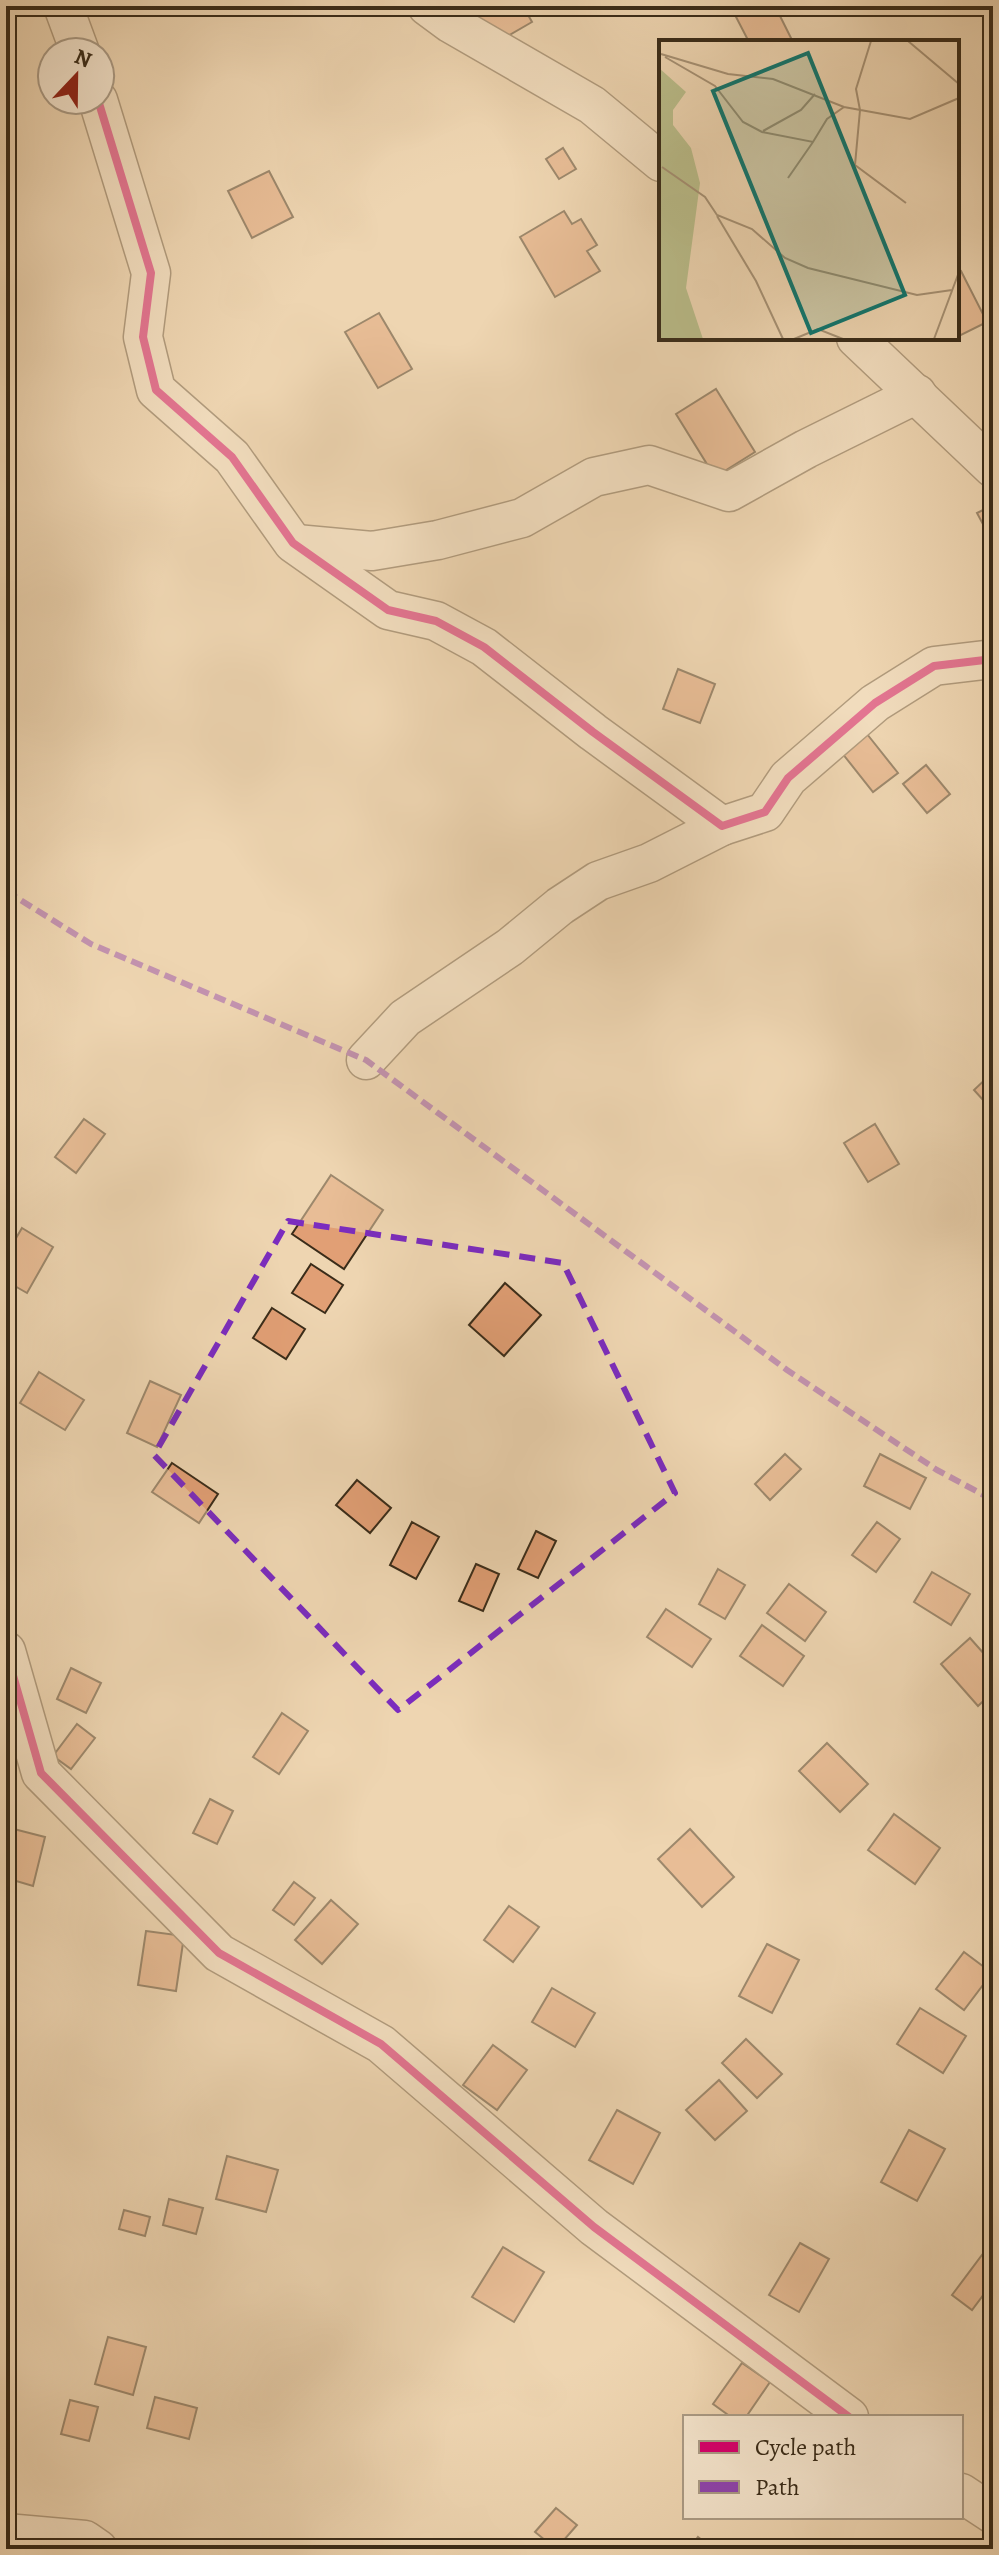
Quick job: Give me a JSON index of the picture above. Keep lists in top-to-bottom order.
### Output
{
  "legend": ["Cycle path", "Path"],
  "north": "top"
}
